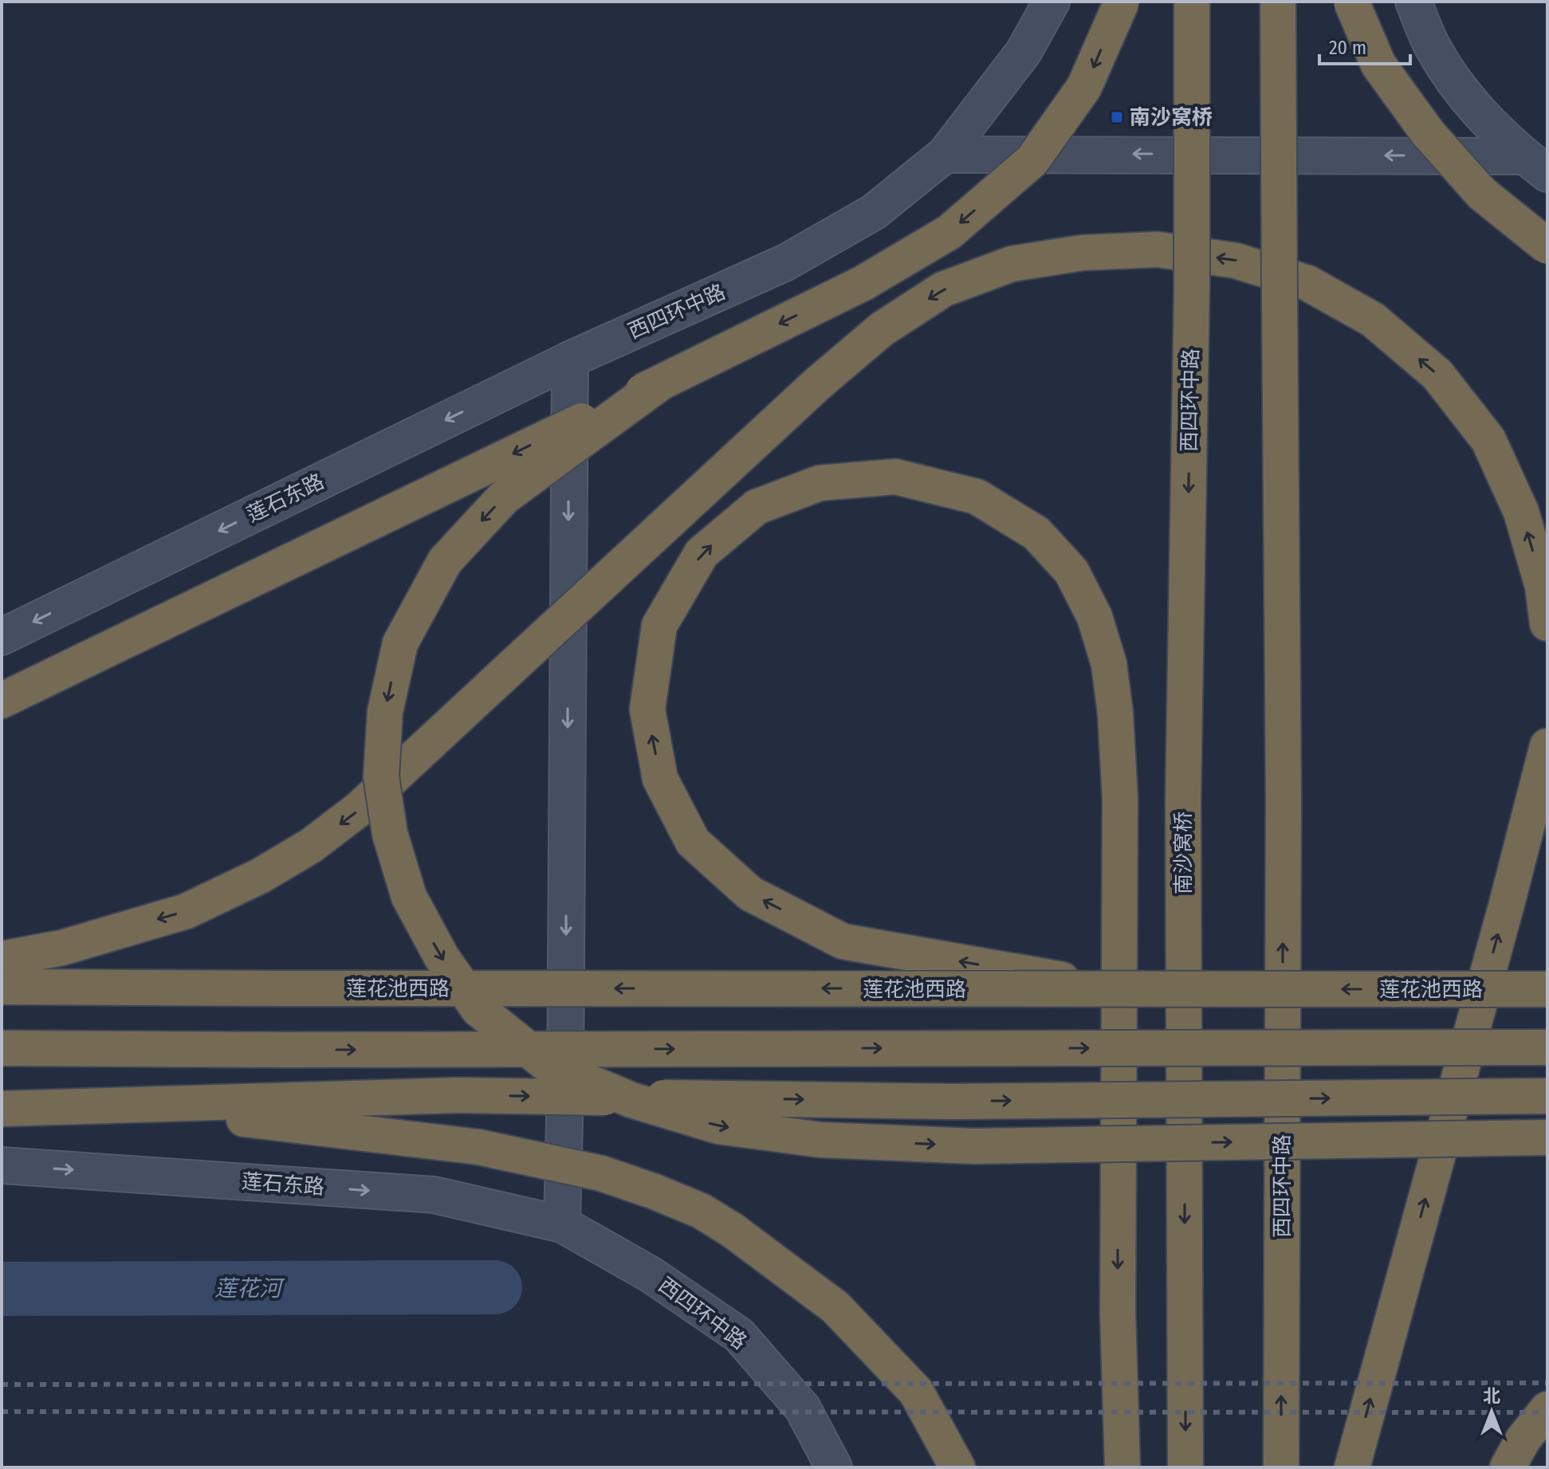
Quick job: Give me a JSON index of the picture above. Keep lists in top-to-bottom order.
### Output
{
  "streets": {
    "highway": ["西四环中路", "南沙窝桥", "莲花池西路"],
    "street": ["莲石东路"]
  },
  "crossings": [
    ["西四环中路", "莲石东路"],
    ["西四环中路", "南沙窝桥"]
  ],
  "water": ["莲花河"],
  "places": {
    "transit": ["南沙窝桥"]
  },
  "scale_bar": "20 m",
  "north": "top"
}
